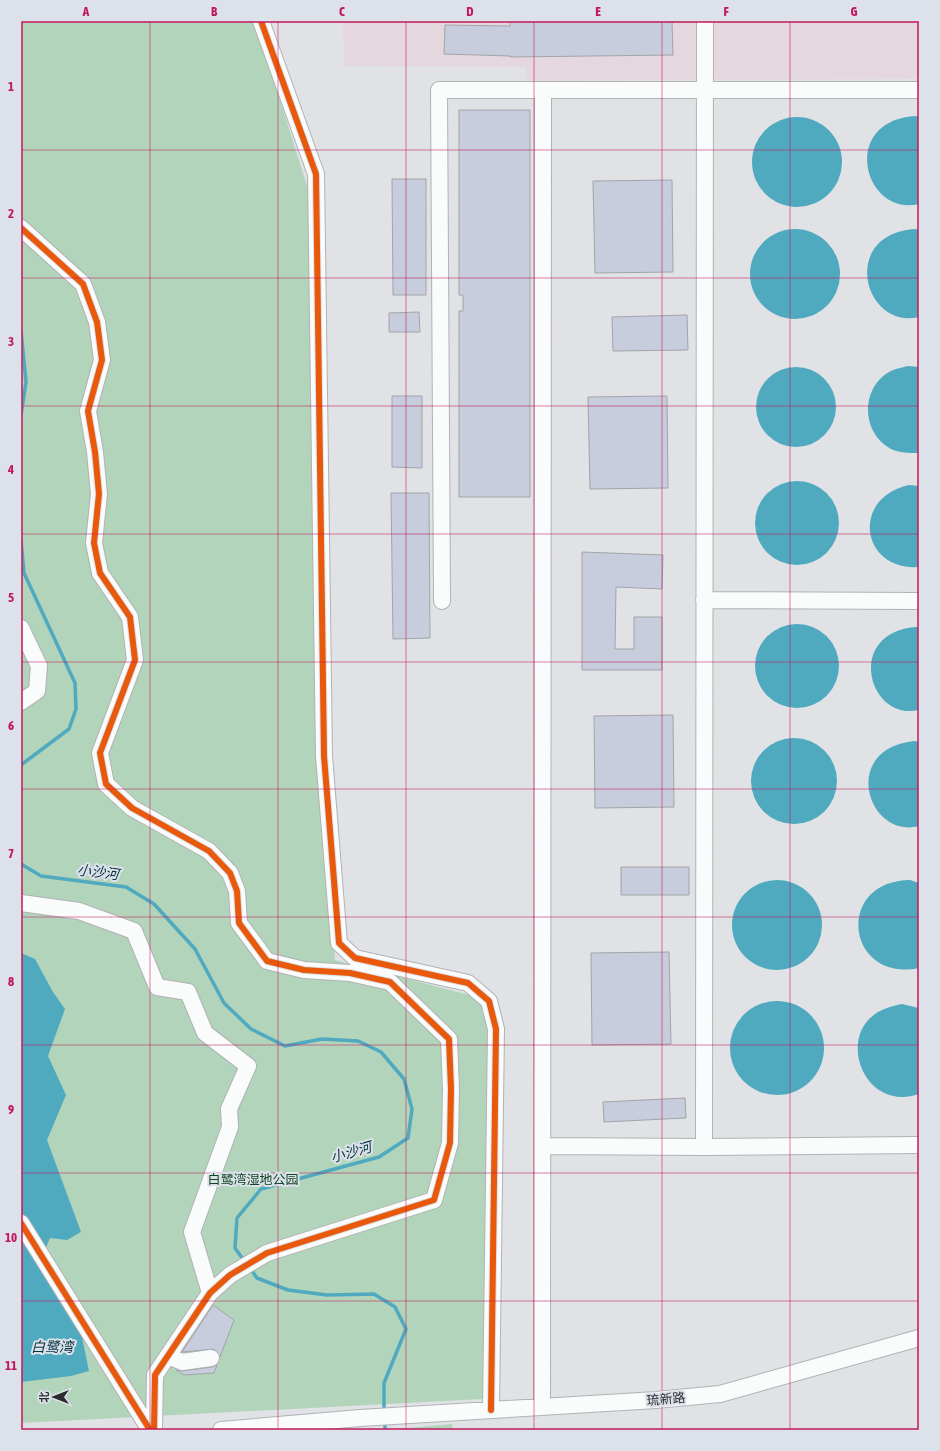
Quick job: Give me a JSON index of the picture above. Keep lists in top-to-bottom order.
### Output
{
  "streets": {
    "street": ["琉新路"]
  },
  "water": ["小沙河", "白鹭湾"],
  "parks": ["白鹭湾湿地公园"],
  "north": "left",
  "grid": {
    "columns": [
      "A",
      "B",
      "C",
      "D",
      "E",
      "F",
      "G"
    ],
    "rows": [
      "1",
      "2",
      "3",
      "4",
      "5",
      "6",
      "7",
      "8",
      "9",
      "10",
      "11"
    ]
  }
}
